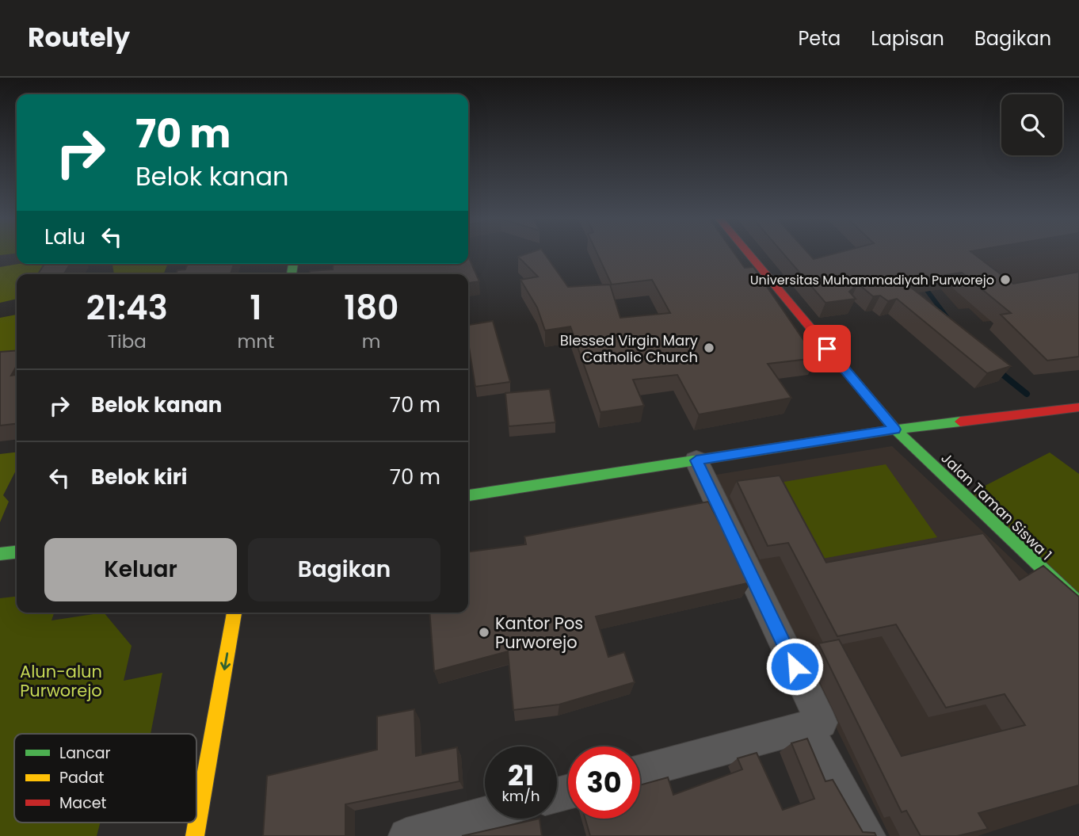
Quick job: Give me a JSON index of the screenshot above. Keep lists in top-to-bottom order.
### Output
{
  "streets": {
    "main road": ["Jalan Taman Siswa 1"]
  },
  "parks": ["Alun-alun Purworejo"],
  "places": ["Universitas Muhammadiyah Purworejo", "Blessed Virgin Mary Catholic Church", "Kantor Pos Purworejo"],
  "legend": ["Lancar", "Padat", "Macet"],
  "page": {
    "header": "Routely",
    "nav": ["Peta", "Lapisan", "Bagikan"],
    "turn": ["70 m", "Belok kanan"],
    "then": "Lalu",
    "eta": [
      "21:43",
      "Tiba",
      "1",
      "mnt",
      "180",
      "m"
    ],
    "list": [
      {
        "name": "Belok kanan",
        "value": "70 m"
      },
      {
        "name": "Belok kiri",
        "value": "70 m"
      }
    ],
    "buttons": ["Keluar", "Bagikan"],
    "speed": "21 km/h",
    "limit": "30"
  }
}
